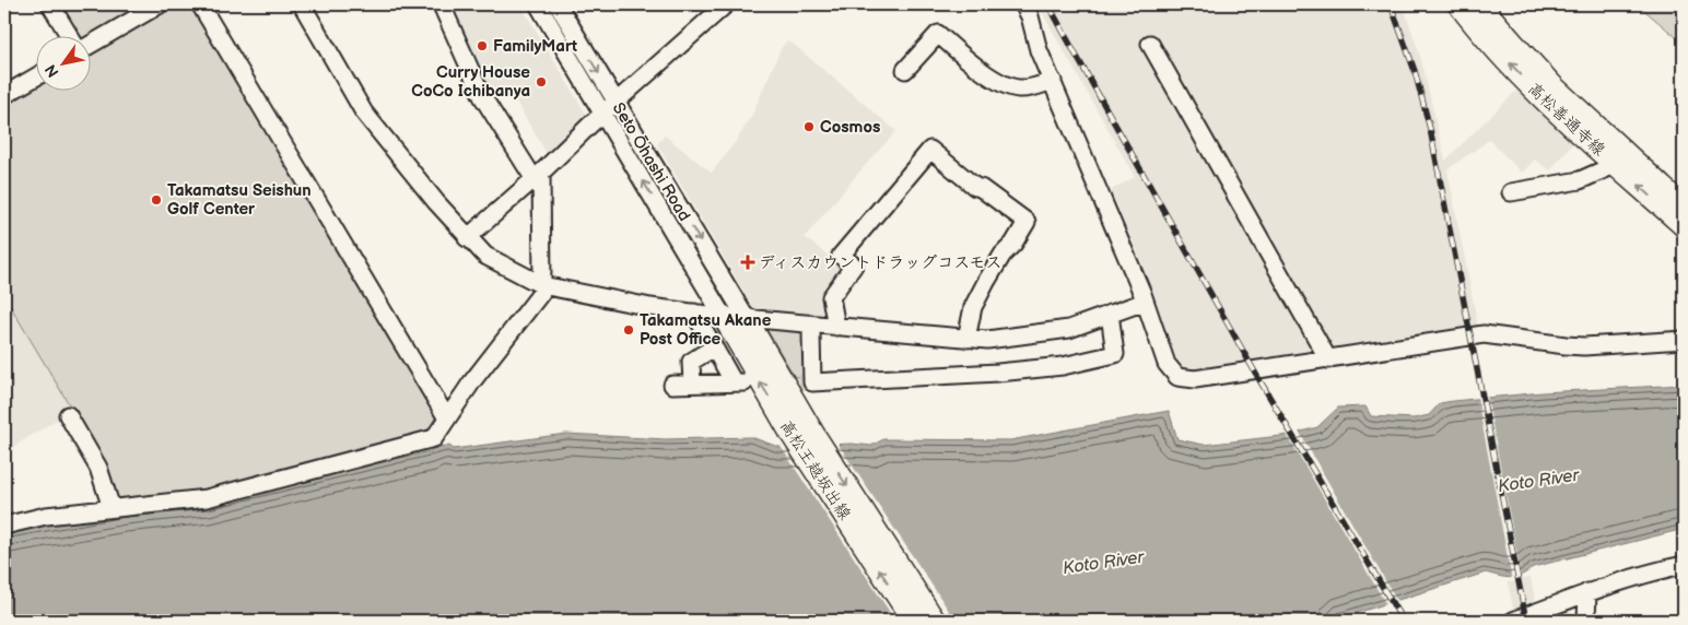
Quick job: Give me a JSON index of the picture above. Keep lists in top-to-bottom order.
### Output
{
  "streets": {
    "main road": ["高松善通寺線", "高松王越坂出線"],
    "street": ["Seto Ōhashi Road"]
  },
  "crossings": [
    ["Seto Ōhashi Road", "高松王越坂出線"]
  ],
  "water": ["Koto River"],
  "places": {
    "other": [
      "FamilyMart",
      "Curry House CoCo Ichibanya",
      "Cosmos",
      "Takamatsu Seishun Golf Center",
      "Takamatsu Akane Post Office"
    ],
    "health": ["ディスカウントドラッグコスモス"]
  },
  "north": "bottom left"
}
